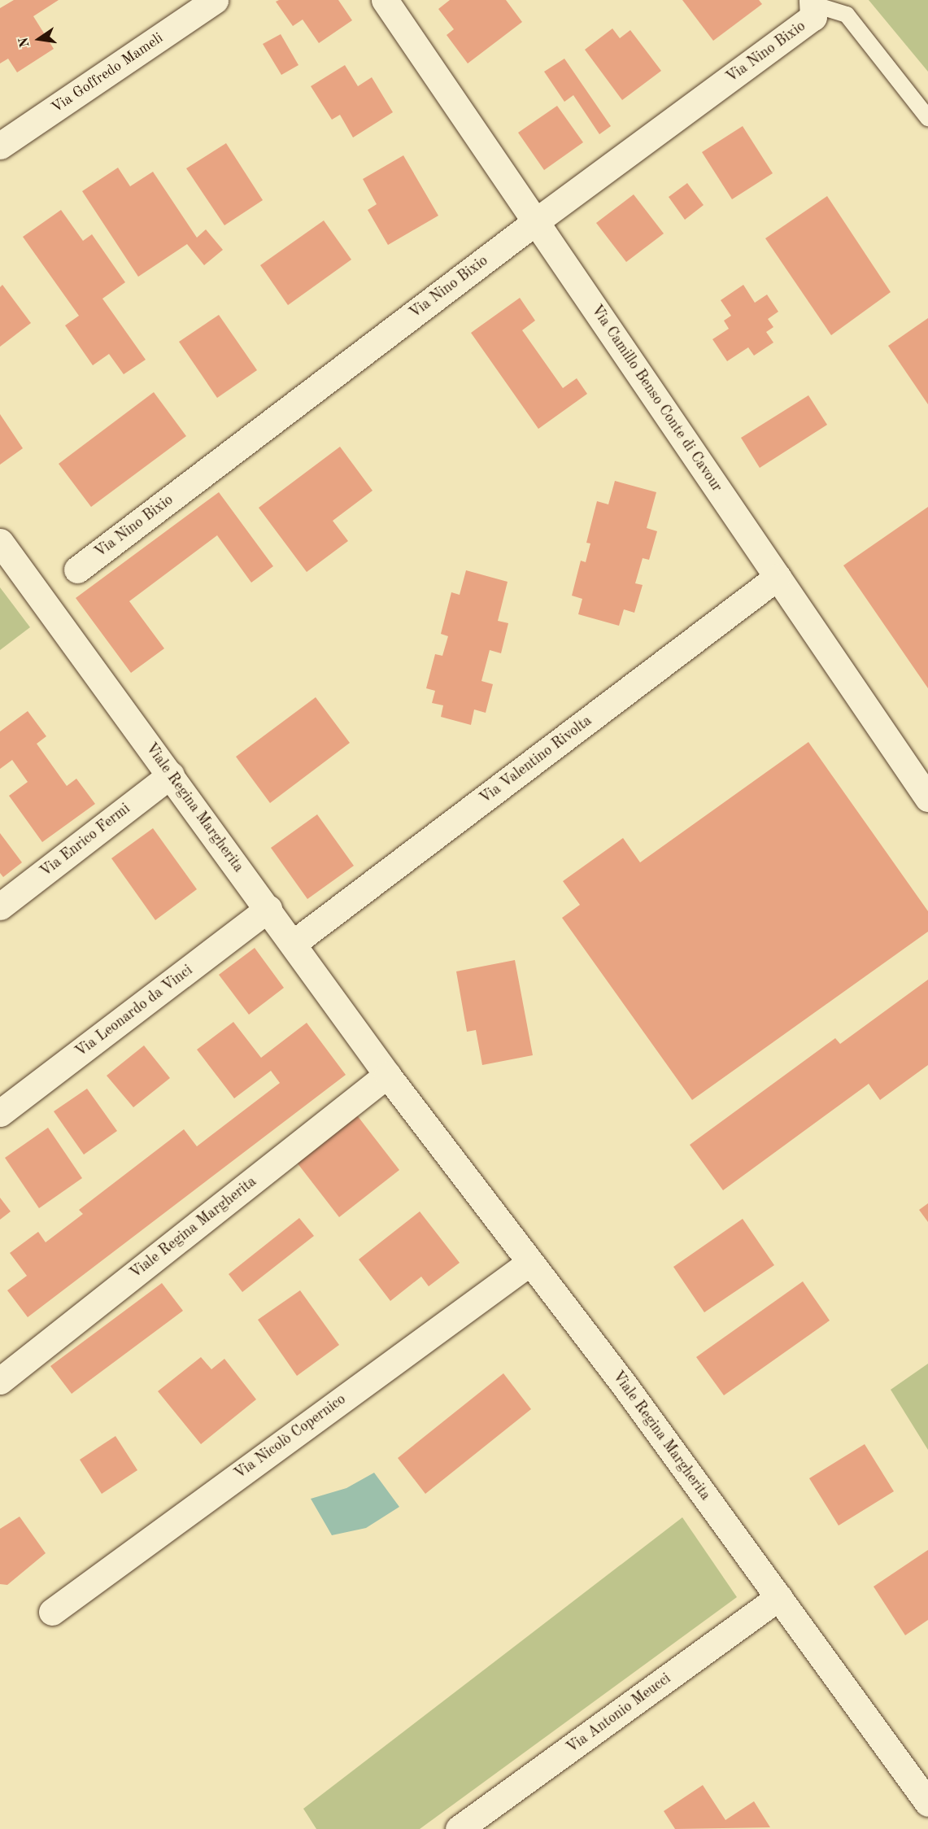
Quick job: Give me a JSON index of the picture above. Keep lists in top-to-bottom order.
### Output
{
  "streets": {
    "street": [
      "Via Nino Bixio",
      "Via Goffredo Mameli",
      "Via Camillo Benso Conte di Cavour",
      "Via Valentino Rivolta",
      "Viale Regina Margherita",
      "Via Enrico Fermi",
      "Via Leonardo da Vinci",
      "Via Nicolò Copernico",
      "Via Antonio Meucci"
    ]
  },
  "crossings": [
    ["Via Nino Bixio", "Via Camillo Benso Conte di Cavour"],
    ["Via Camillo Benso Conte di Cavour", "Via Valentino Rivolta"],
    ["Via Valentino Rivolta", "Viale Regina Margherita"],
    ["Viale Regina Margherita", "Via Enrico Fermi"],
    ["Viale Regina Margherita", "Via Leonardo da Vinci"],
    ["Viale Regina Margherita", "Via Nicolò Copernico"],
    ["Viale Regina Margherita", "Via Antonio Meucci"]
  ],
  "north": "left"
}
